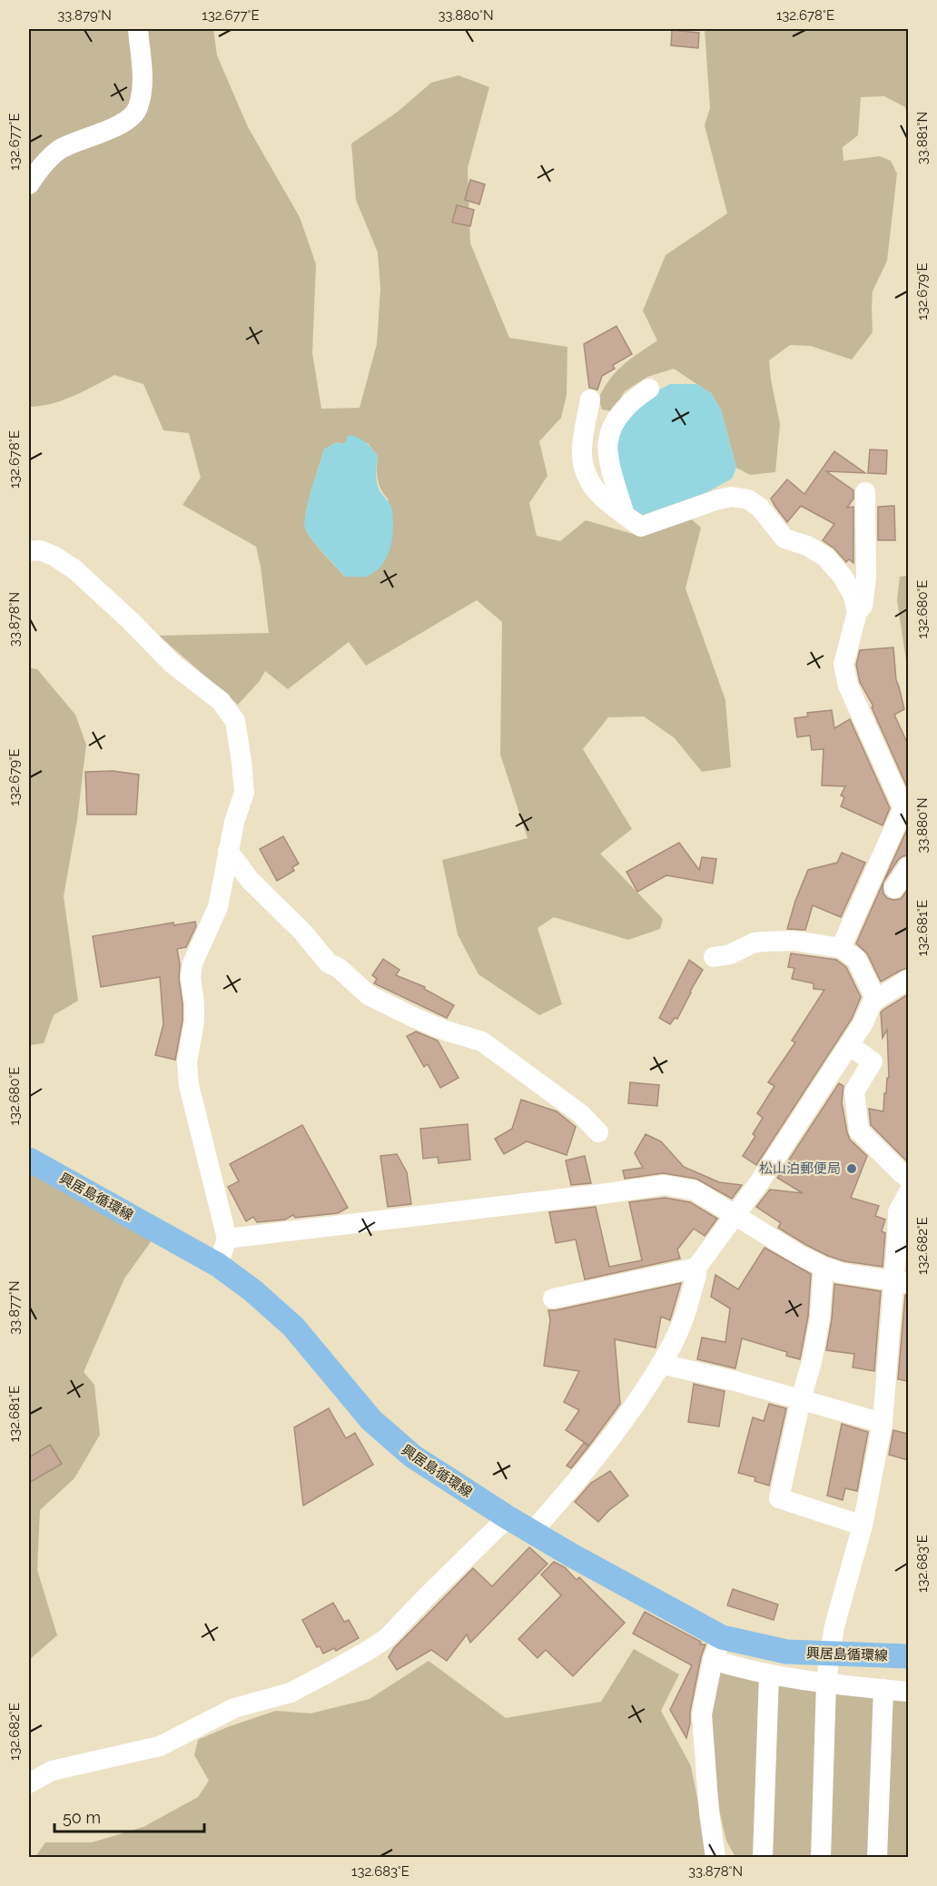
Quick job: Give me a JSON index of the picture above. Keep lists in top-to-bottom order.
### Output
{
  "streets": {
    "main road": ["興居島循環線"]
  },
  "places": ["松山泊郵便局"],
  "scale_bar": "50 m",
  "coordinates": [
    "33.879°N",
    "132.677°E",
    "33.880°N",
    "132.678°E",
    "33.881°N",
    "132.679°E",
    "132.680°E",
    "33.878°N",
    "132.681°E",
    "132.682°E",
    "33.877°N",
    "132.683°E"
  ]
}
